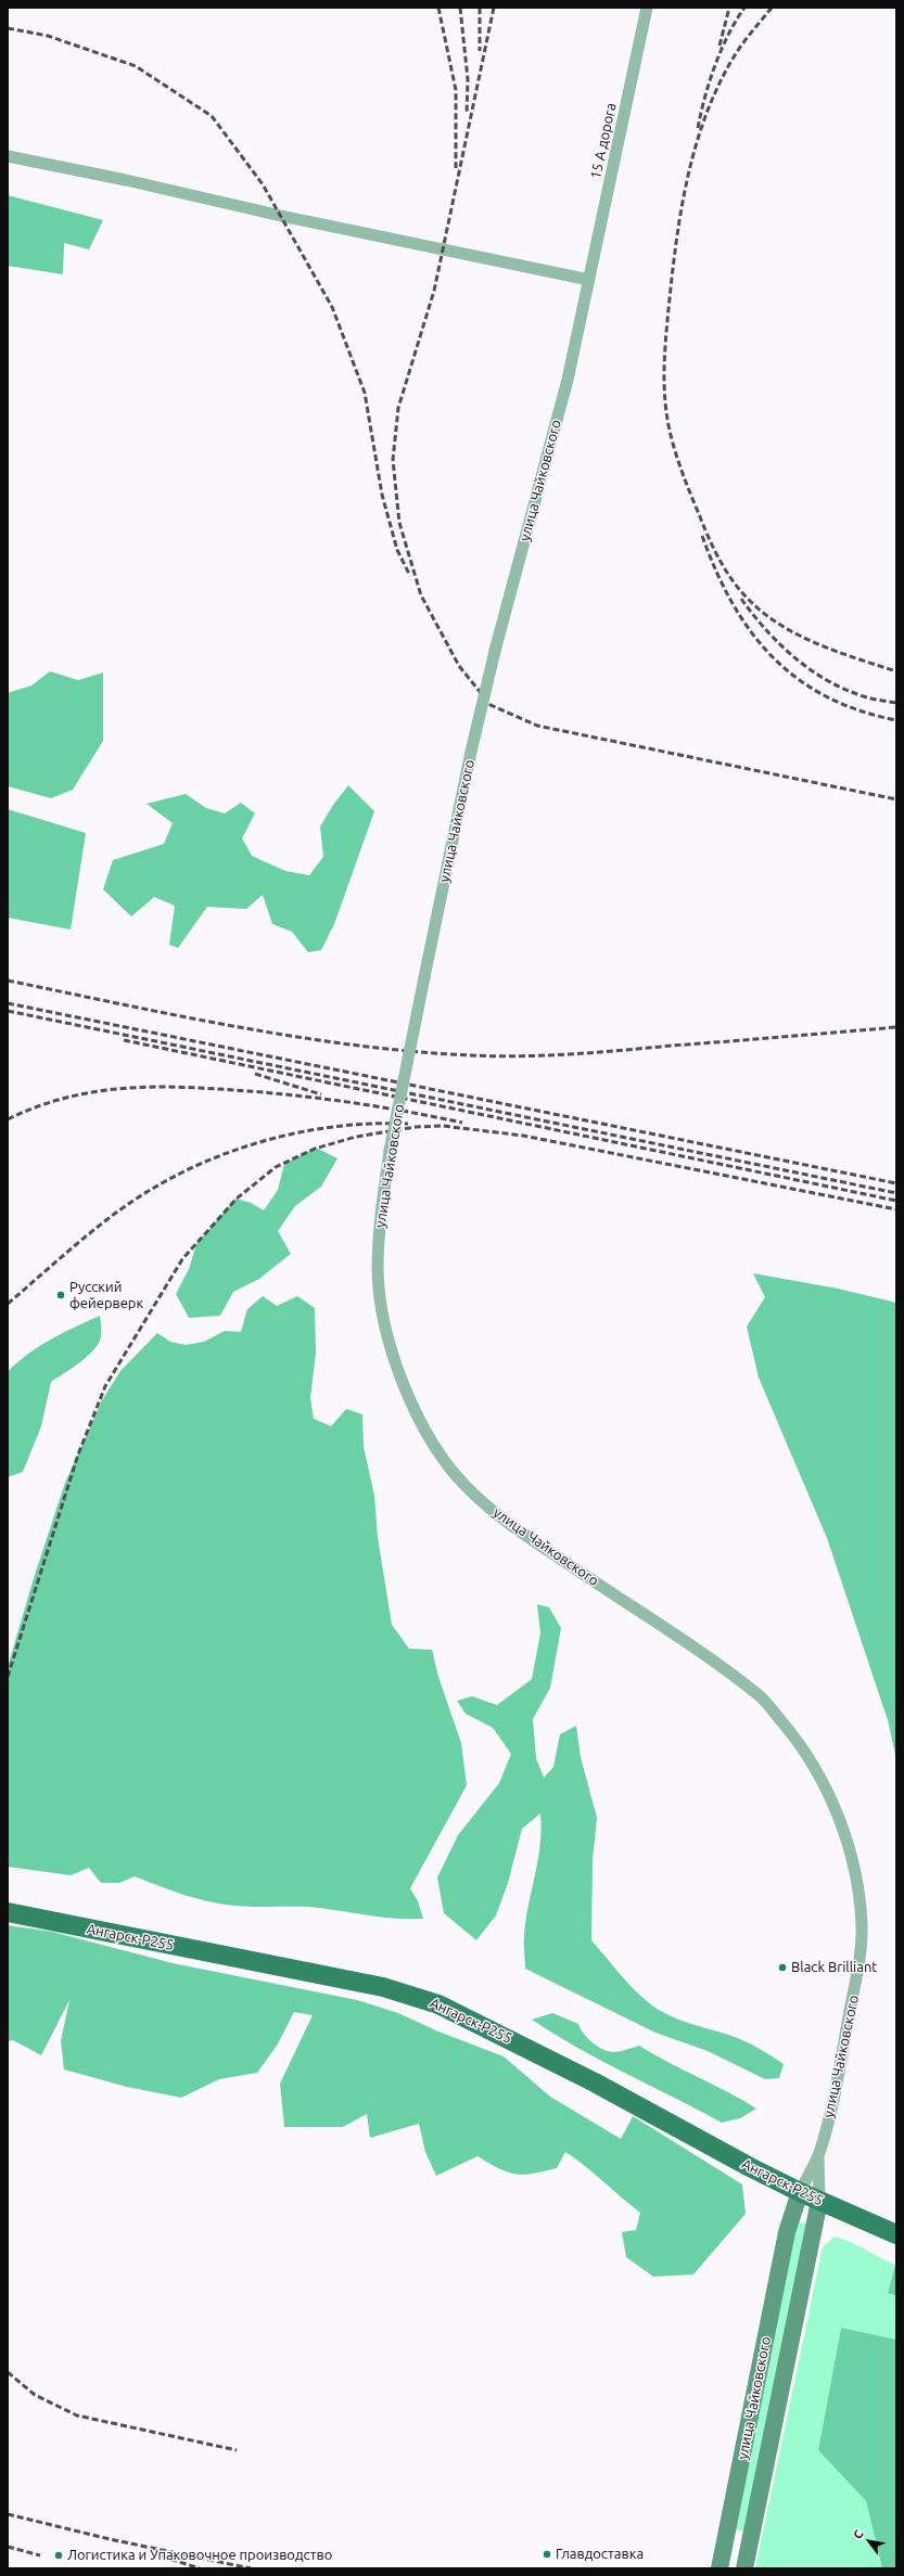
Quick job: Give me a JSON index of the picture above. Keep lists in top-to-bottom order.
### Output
{
  "streets": {
    "main road": ["улица Чайковского", "Ангарск-Р255"],
    "street": ["15 А дорога"]
  },
  "crossings": [
    ["15 А дорога", "улица Чайковского"],
    ["улица Чайковского", "Ангарск-Р255"]
  ],
  "places": [
    "Русский фейерверк",
    "Black Brilliant",
    "Главдоставка",
    "Логистика и Упаковочное производство"
  ],
  "north": "top left"
}
